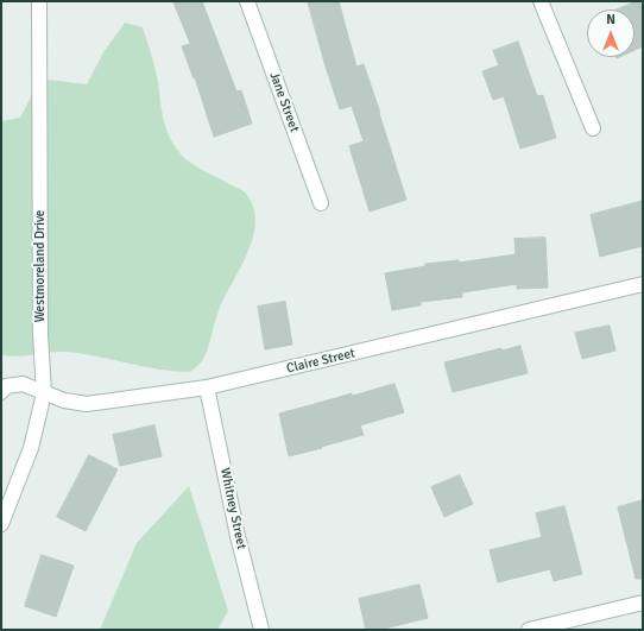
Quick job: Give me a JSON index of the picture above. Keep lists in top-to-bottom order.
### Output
{
  "streets": {
    "street": [
      "Jane Street",
      "Westmoreland Drive",
      "Claire Street",
      "Whitney Street"
    ]
  },
  "crossings": [
    ["Westmoreland Drive", "Claire Street"],
    ["Claire Street", "Whitney Street"]
  ],
  "north": "top"
}
